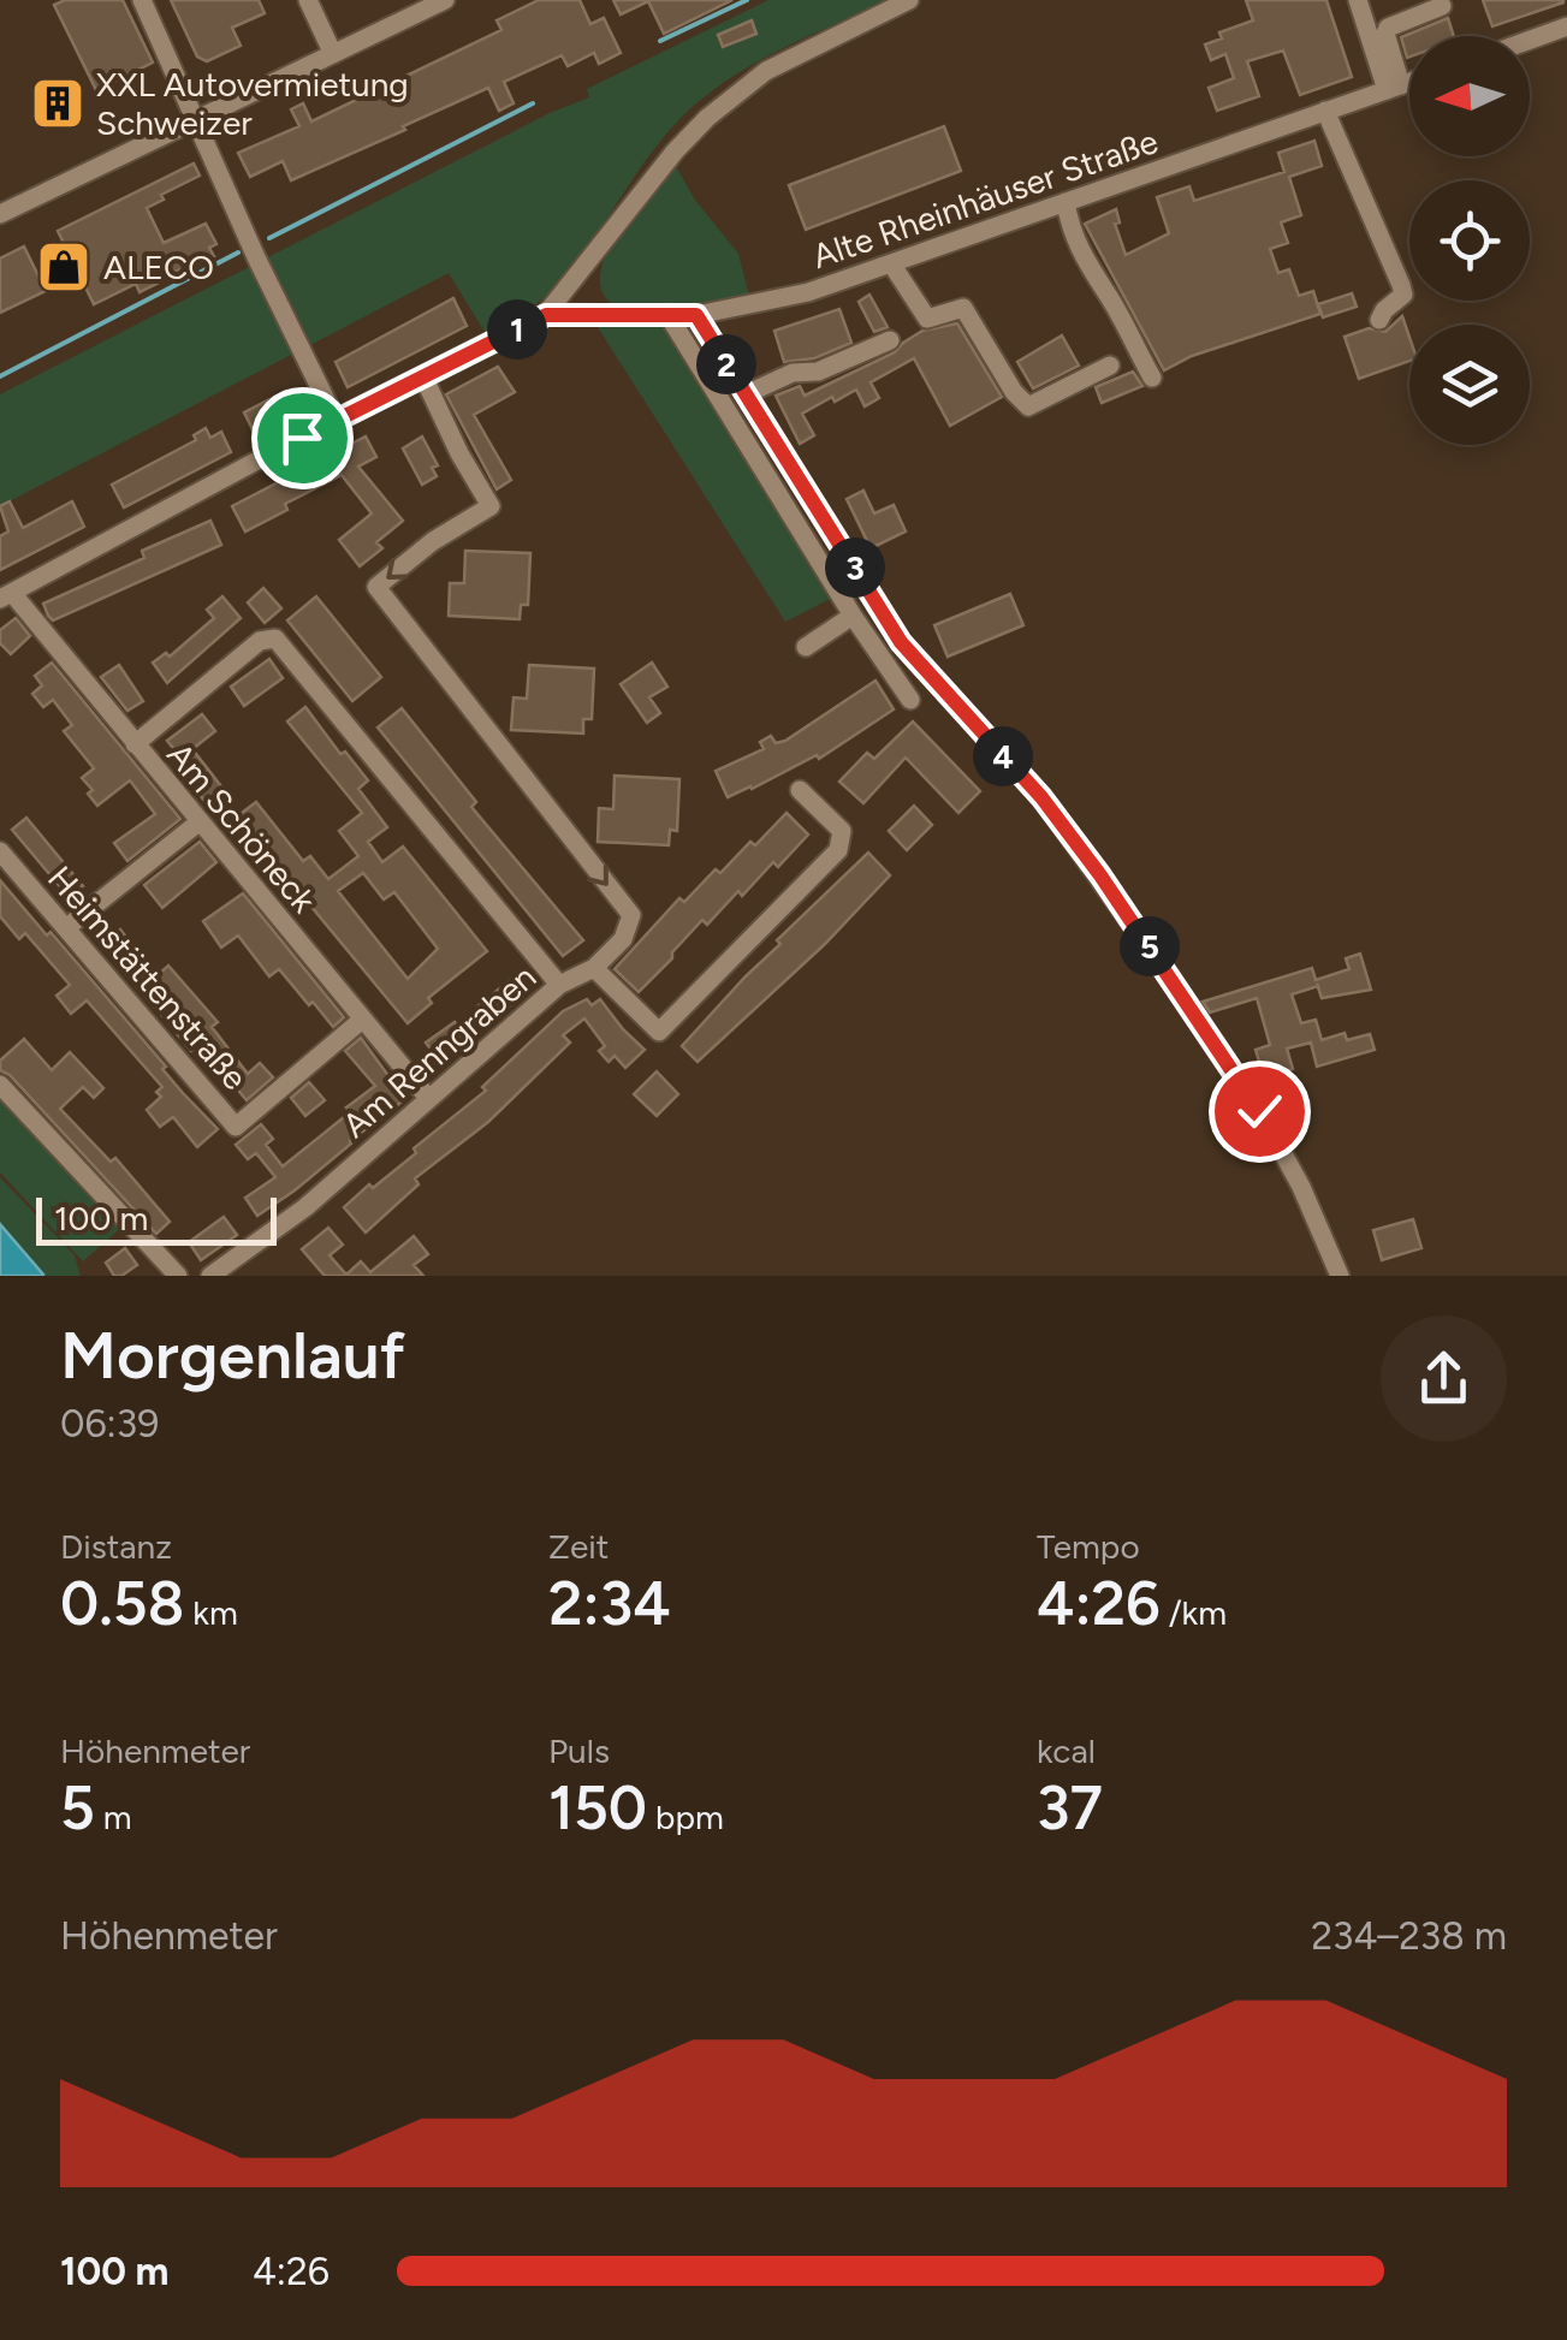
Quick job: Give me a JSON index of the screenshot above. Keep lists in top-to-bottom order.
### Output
{
  "streets": {
    "street": [
      "Alte Rheinhäuser Straße",
      "Am Schöneck",
      "Heimstättenstraße",
      "Am Renngraben"
    ]
  },
  "crossings": [
    ["Am Schöneck", "Heimstättenstraße"],
    ["Am Schöneck", "Am Renngraben"]
  ],
  "places": {
    "building": ["XXL Autovermietung Schweizer"],
    "shop": ["ALECO"]
  },
  "scale_bar": "100 m",
  "north": "left",
  "page": {
    "pins": [
      "1",
      "2",
      "3",
      "4",
      "5"
    ],
    "scale": "100 m",
    "heading": ["Morgenlauf", "06:39"],
    "stats": [
      ["Distanz", "0.58 km"],
      ["Zeit", "2:34"],
      ["Tempo", "4:26 /km"],
      ["Höhenmeter", "5 m"],
      ["Puls", "150 bpm"],
      ["kcal", "37"]
    ],
    "chart": ["Höhenmeter", "234–238 m"],
    "list": [
      {
        "name": "100 m",
        "note": "4:26"
      }
    ]
  }
}
